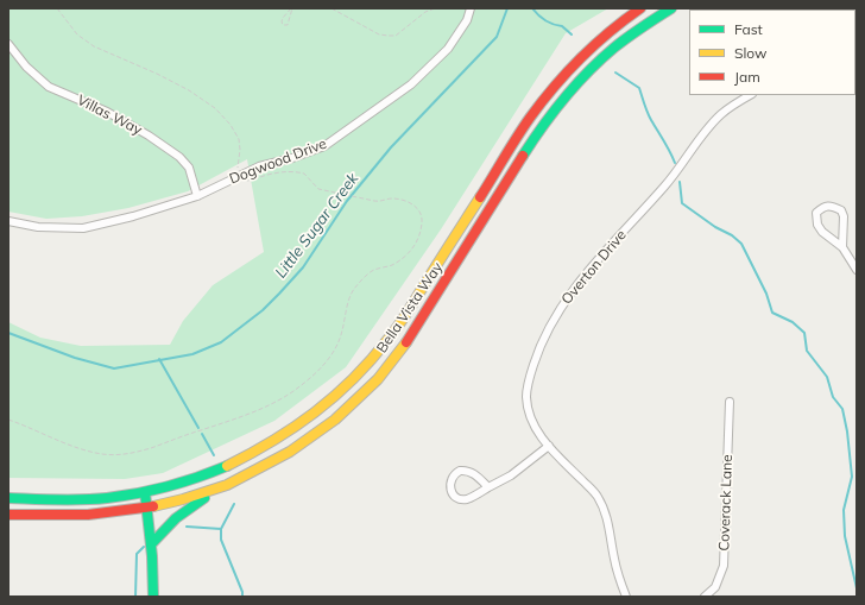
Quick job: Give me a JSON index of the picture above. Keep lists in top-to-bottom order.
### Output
{
  "streets": {
    "main road": ["Bella Vista Way"],
    "street": [
      "Villas Way",
      "Dogwood Drive",
      "Overton Drive",
      "Coverack Lane"
    ]
  },
  "crossings": [
    ["Villas Way", "Dogwood Drive"]
  ],
  "water": ["Little Sugar Creek"],
  "legend": ["Fast", "Slow", "Jam"]
}
